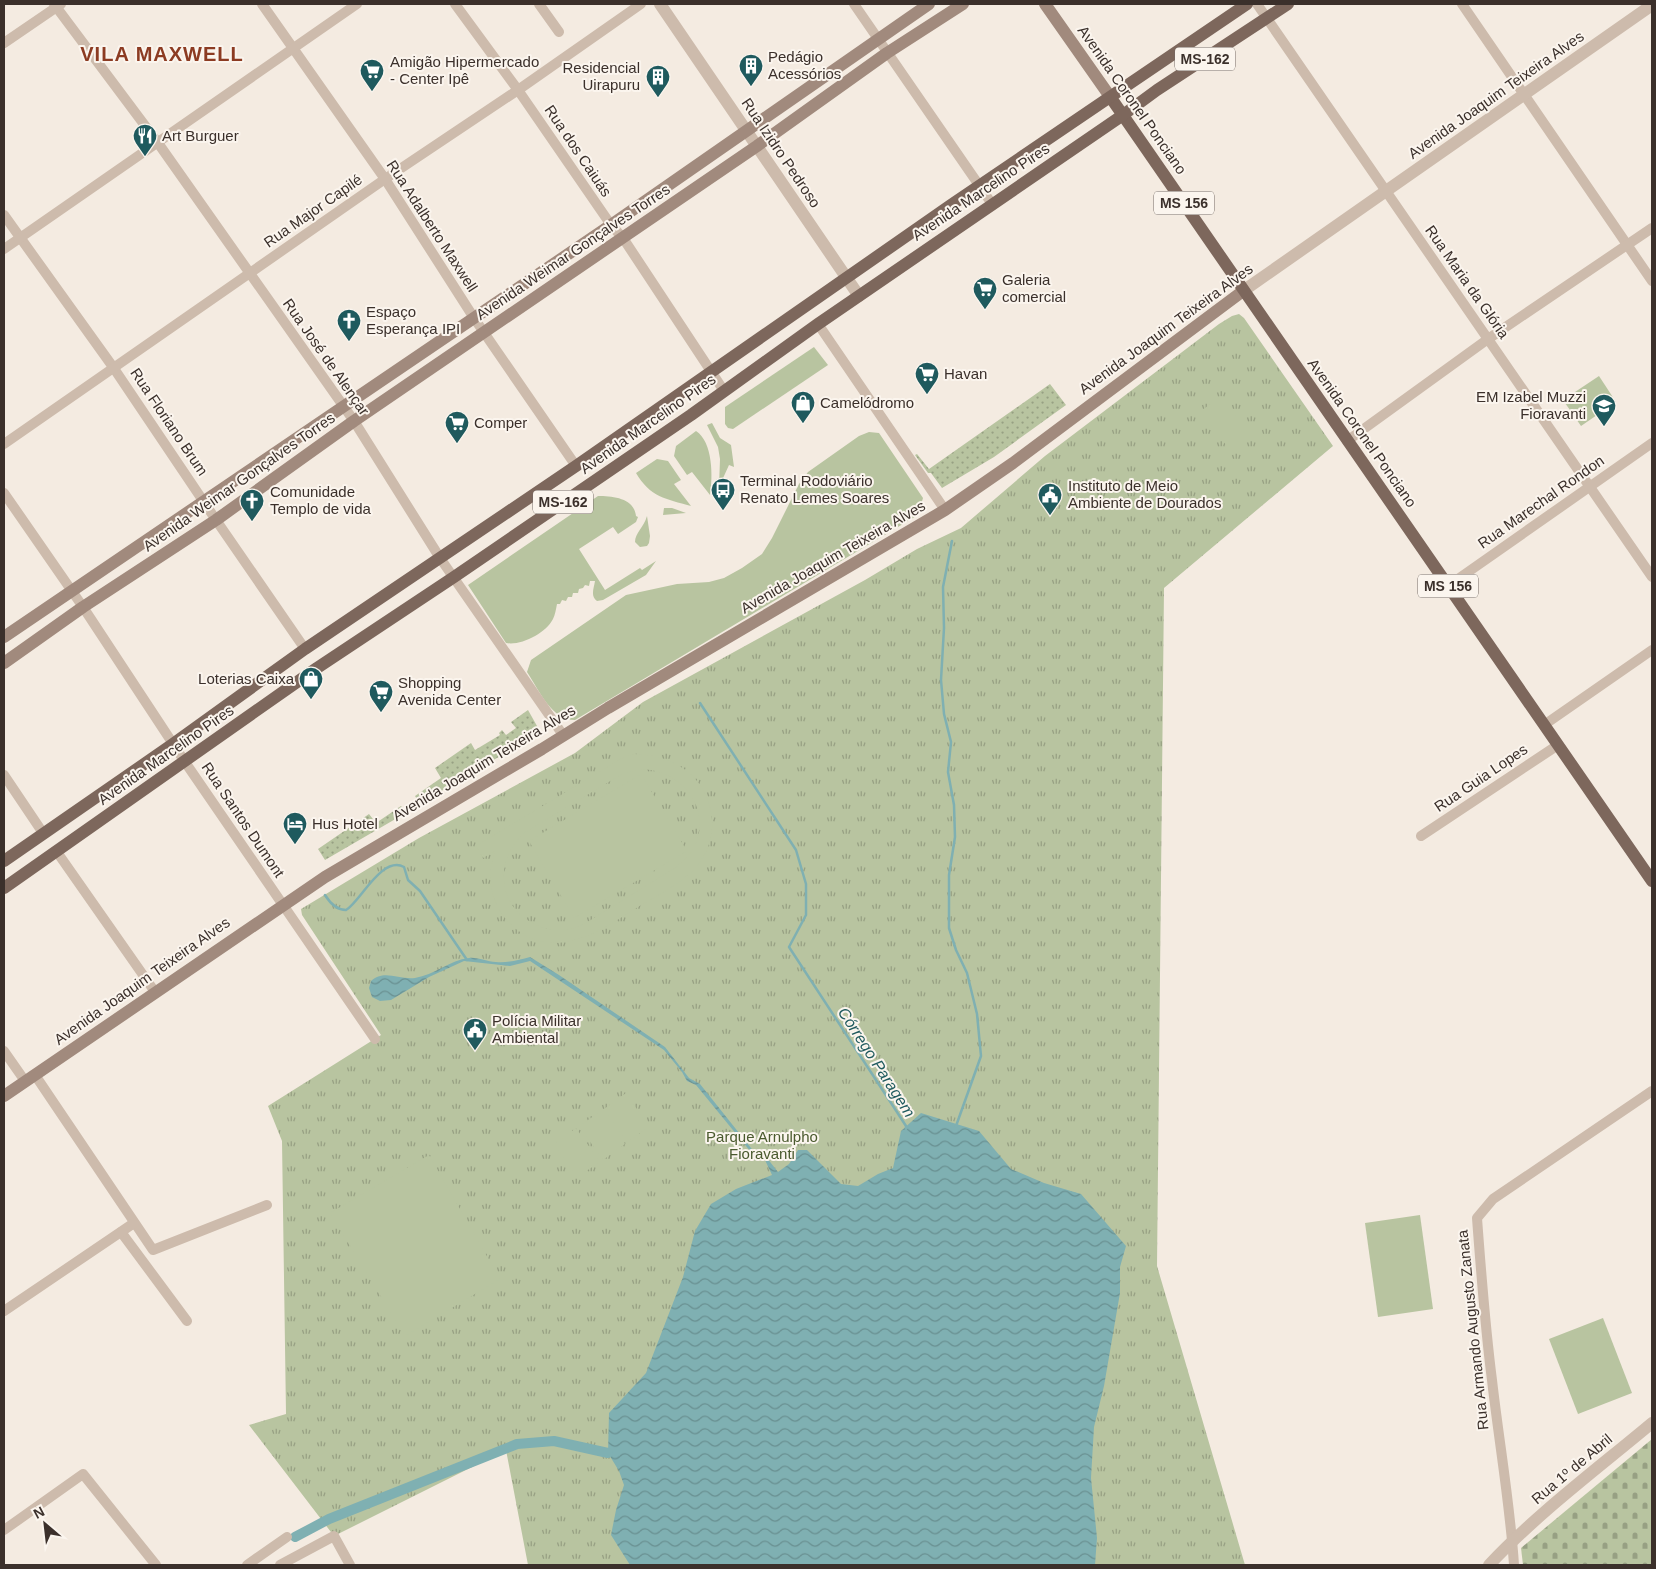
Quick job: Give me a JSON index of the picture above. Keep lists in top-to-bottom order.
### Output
{
  "streets": {
    "main road": [
      "MS-162",
      "Avenida Joaquim Teixeira Alves",
      "Avenida Coronel Ponciano",
      "Avenida Marcelino Pires",
      "MS 156",
      "Avenida Weimar Gonçalves Torres"
    ],
    "street": [
      "Rua dos Caiuás",
      "Rua Izidro Pedroso",
      "Rua Major Capilé",
      "Rua Adalberto Maxwell",
      "Rua Maria da Glória",
      "Rua José de Alençar",
      "Rua Floriano Brum",
      "Rua Marechal Rondon",
      "Rua Guia Lopes",
      "Rua Santos Dumont",
      "Rua Armando Augusto Zanata",
      "Rua 1º de Abril"
    ]
  },
  "crossings": [
    ["Avenida Joaquim Teixeira Alves", "Avenida Coronel Ponciano"],
    ["Avenida Joaquim Teixeira Alves", "Rua Maria da Glória"],
    ["Avenida Joaquim Teixeira Alves", "Rua José de Alençar"],
    ["Avenida Joaquim Teixeira Alves", "Rua Santos Dumont"],
    ["Avenida Coronel Ponciano", "Avenida Marcelino Pires"],
    ["Avenida Coronel Ponciano", "Rua Marechal Rondon"],
    ["Avenida Coronel Ponciano", "Rua Guia Lopes"],
    ["Rua dos Caiuás", "Avenida Marcelino Pires"],
    ["Rua dos Caiuás", "Rua Major Capilé"],
    ["Rua dos Caiuás", "Avenida Weimar Gonçalves Torres"],
    ["Rua Izidro Pedroso", "Avenida Marcelino Pires"],
    ["Rua Izidro Pedroso", "Avenida Weimar Gonçalves Torres"],
    ["Avenida Marcelino Pires", "Rua Adalberto Maxwell"],
    ["Avenida Marcelino Pires", "Rua Maria da Glória"],
    ["Avenida Marcelino Pires", "Rua José de Alençar"],
    ["Avenida Marcelino Pires", "Rua Floriano Brum"],
    ["Avenida Marcelino Pires", "Rua Santos Dumont"],
    ["Rua Major Capilé", "Rua Adalberto Maxwell"],
    ["Rua Major Capilé", "Rua José de Alençar"],
    ["Rua Major Capilé", "Rua Floriano Brum"],
    ["Rua Adalberto Maxwell", "Avenida Weimar Gonçalves Torres"],
    ["Avenida Weimar Gonçalves Torres", "Rua José de Alençar"],
    ["Avenida Weimar Gonçalves Torres", "Rua Floriano Brum"],
    ["Avenida Weimar Gonçalves Torres", "Rua Santos Dumont"],
    ["Rua Maria da Glória", "Rua Marechal Rondon"],
    ["Rua Armando Augusto Zanata", "Rua 1º de Abril"]
  ],
  "districts": ["VILA MAXWELL"],
  "water": ["Córrego Paragem"],
  "parks": ["Parque Arnulpho Fioravanti"],
  "places": {
    "building": ["Pedágio Acessórios", "Residencial Uirapuru"],
    "supermarket": [
      "Amigão Hipermercado - Center Ipê",
      "Galeria comercial",
      "Havan",
      "Comper",
      "Shopping Avenida Center"
    ],
    "restaurant": ["Art Burguer"],
    "church": ["Espaço Esperança IPI", "Comunidade Templo de vida"],
    "shop": ["Camelódromo", "Loterias Caixa"],
    "school or university": ["EM Izabel Muzzi Fioravanti"],
    "bus stop": ["Terminal Rodoviário Renato Lemes Soares"],
    "public building": ["Instituto de Meio Ambiente de Dourados", "Polícia Militar Ambiental"],
    "hotel": ["Hus Hotel"]
  },
  "north": "top left"
}
